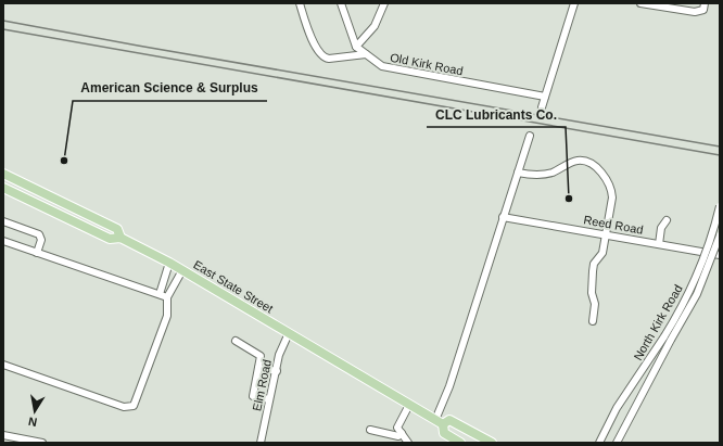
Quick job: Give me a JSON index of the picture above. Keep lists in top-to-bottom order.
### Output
{
  "streets": {
    "main road": ["East State Street"],
    "street": [
      "Old Kirk Road",
      "Reed Road",
      "North Kirk Road",
      "Elm Road"
    ]
  },
  "crossings": [
    ["East State Street", "Elm Road"]
  ],
  "places": ["American Science & Surplus", "CLC Lubricants Co."],
  "north": "bottom"
}
